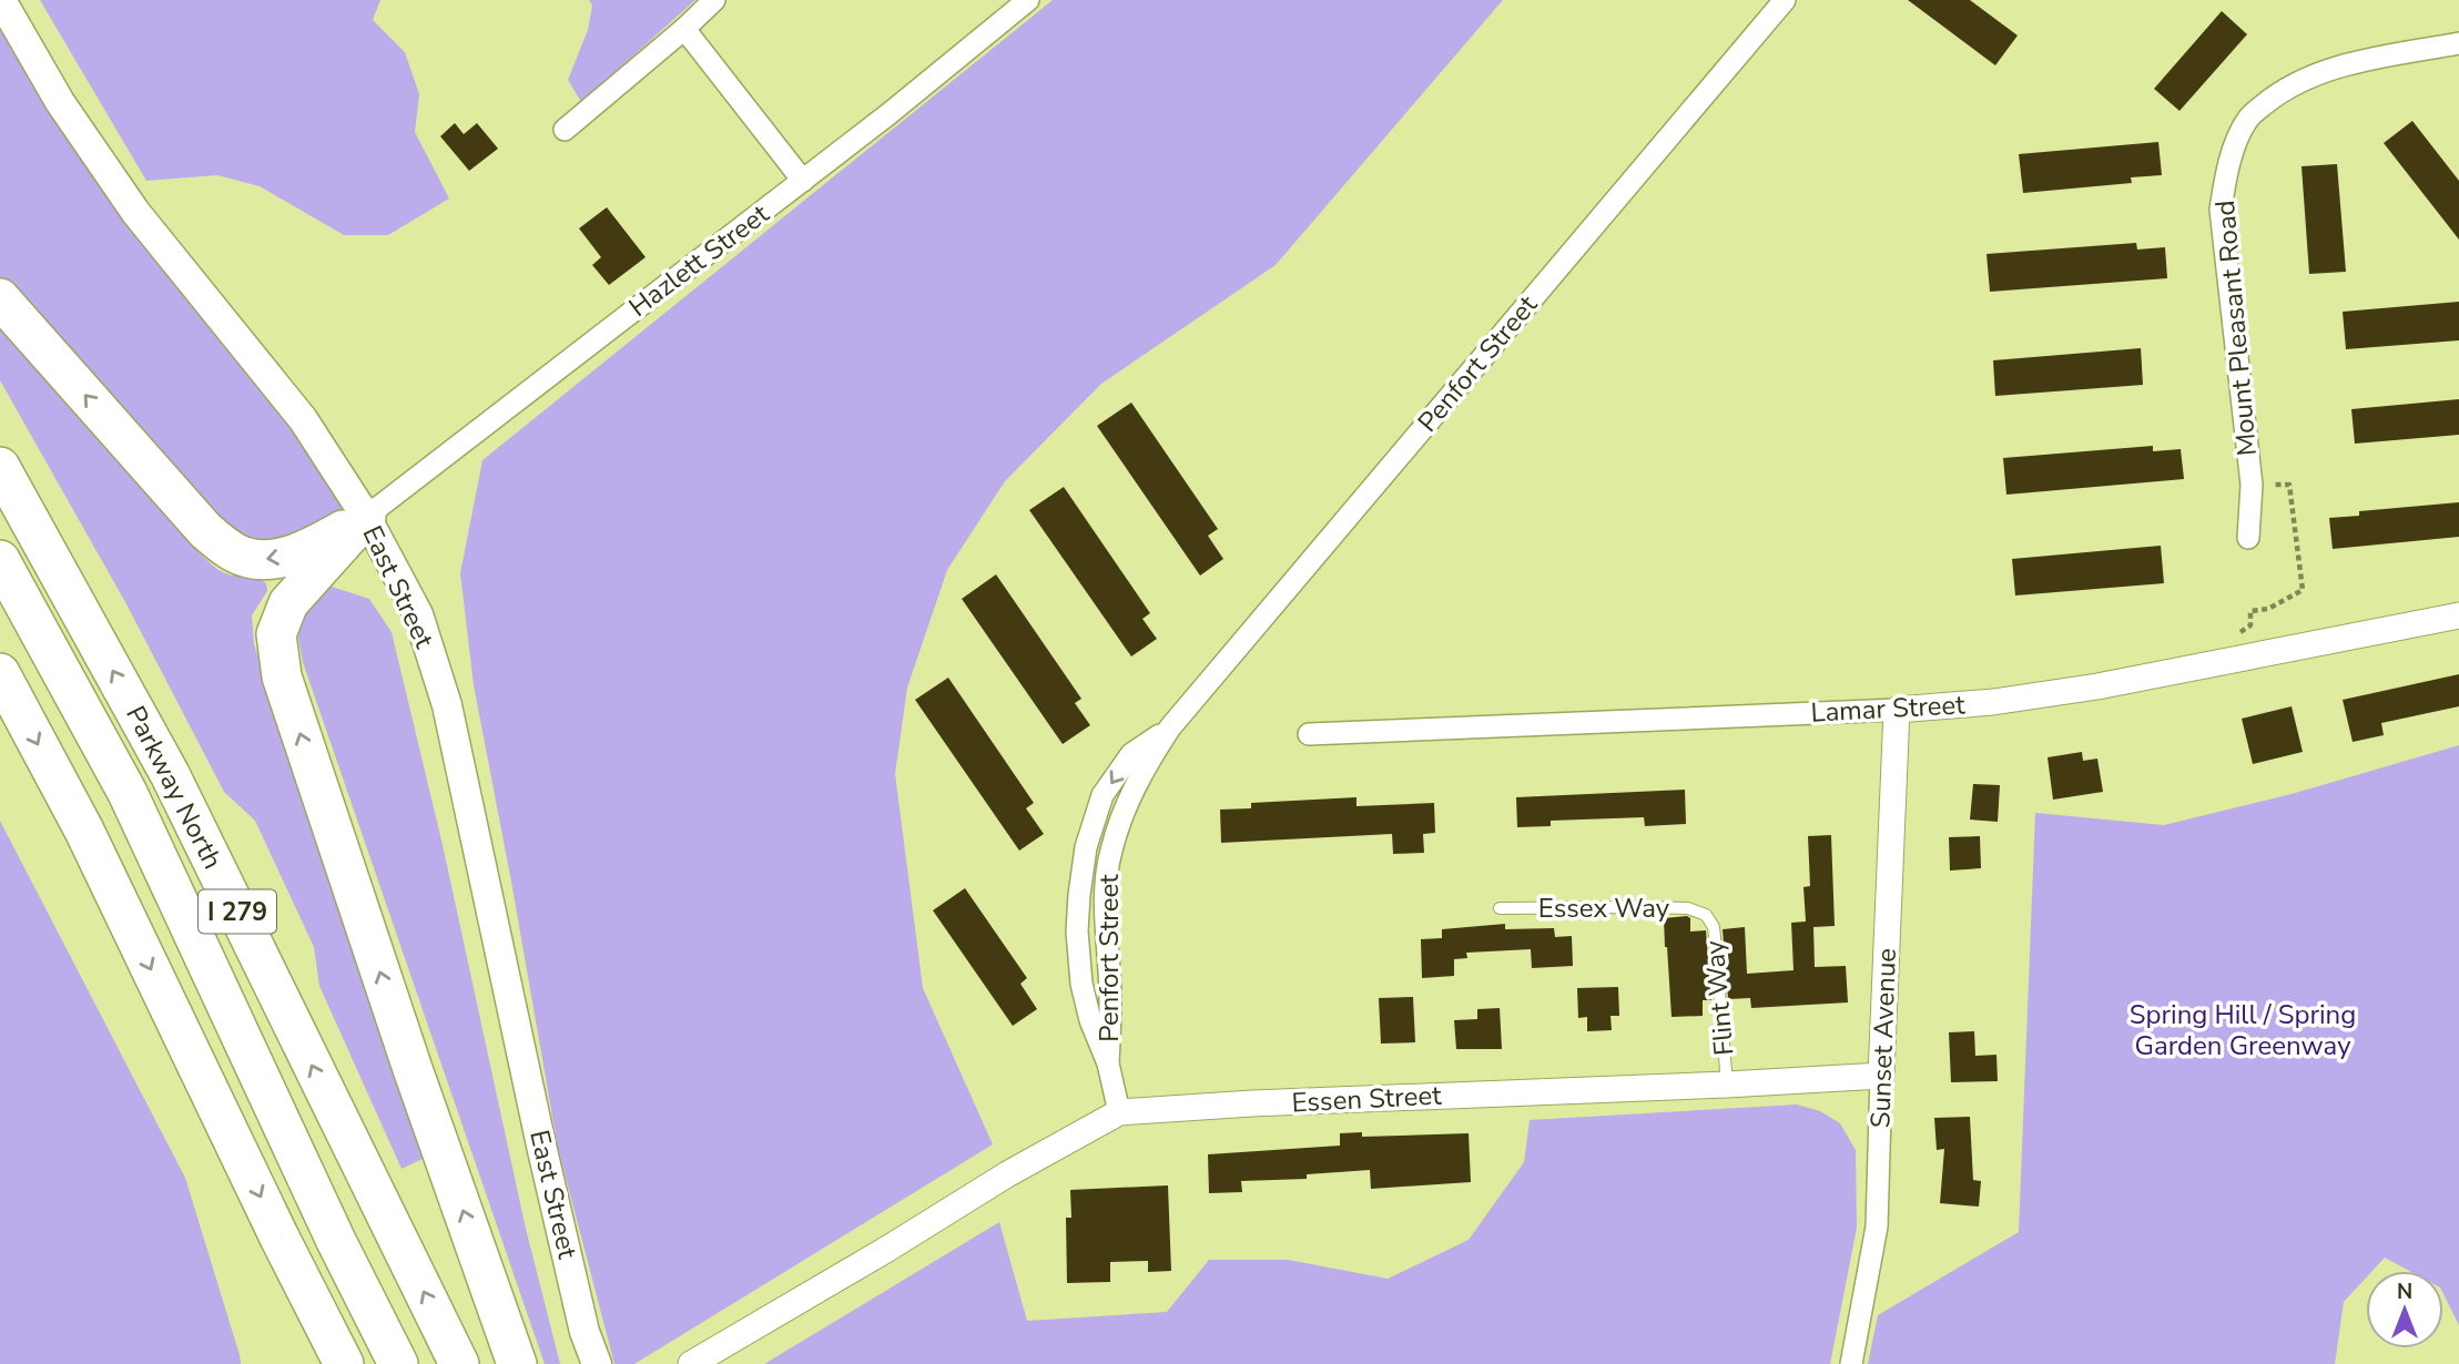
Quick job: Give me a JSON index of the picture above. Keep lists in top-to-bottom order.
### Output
{
  "streets": {
    "highway": ["Parkway North", "I 279"],
    "main road": ["East Street"],
    "street": [
      "Hazlett Street",
      "Mount Pleasant Road",
      "Penfort Street",
      "Lamar Street",
      "Sunset Avenue",
      "Essen Street"
    ],
    "lane": ["Essex Way", "Flint Way"]
  },
  "crossings": [
    ["Hazlett Street", "East Street"],
    ["Penfort Street", "Essen Street"],
    ["Lamar Street", "Sunset Avenue"],
    ["Essex Way", "Flint Way"],
    ["Flint Way", "Essen Street"],
    ["Sunset Avenue", "Essen Street"]
  ],
  "parks": ["Spring Hill / Spring Garden Greenway"],
  "north": "top"
}
